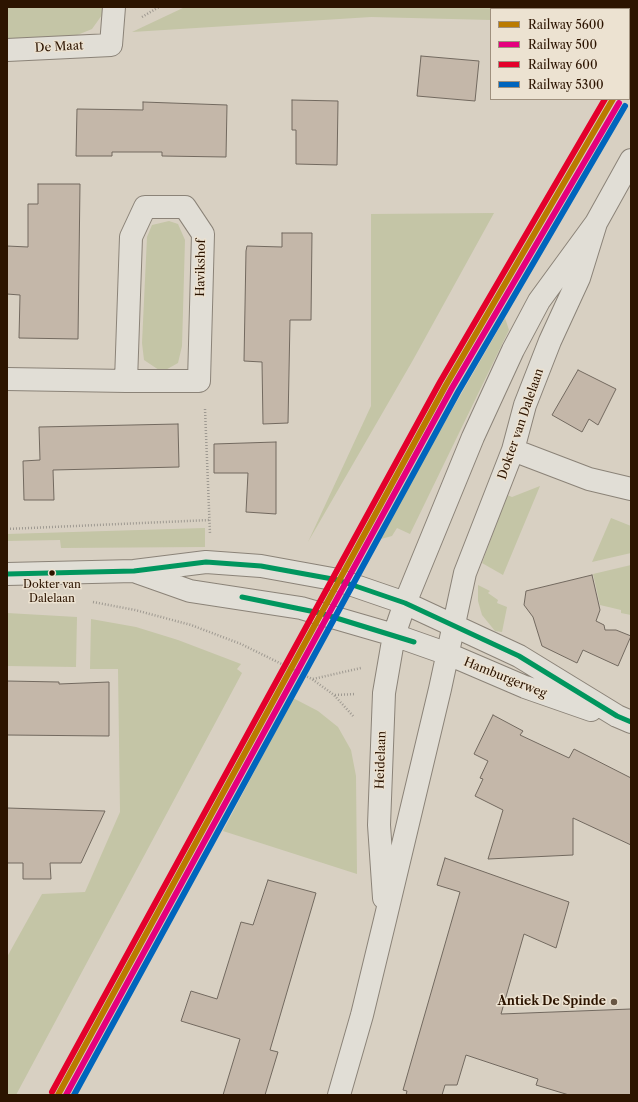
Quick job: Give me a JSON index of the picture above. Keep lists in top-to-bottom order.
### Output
{
  "streets": {
    "street": [
      "De Maat",
      "Havikshof",
      "Dokter van Dalelaan",
      "Hamburgerweg",
      "Heidelaan"
    ]
  },
  "crossings": [
    ["Dokter van Dalelaan", "Hamburgerweg"],
    ["Dokter van Dalelaan", "Heidelaan"],
    ["Hamburgerweg", "Heidelaan"]
  ],
  "places": ["Dokter van Dalelaan", "Antiek De Spinde"],
  "lines": [
    "rail line 5600",
    "rail line 600",
    "rail line 500",
    "rail line 5300"
  ],
  "legend": [
    "Railway 5600",
    "Railway 500",
    "Railway 600",
    "Railway 5300"
  ]
}
